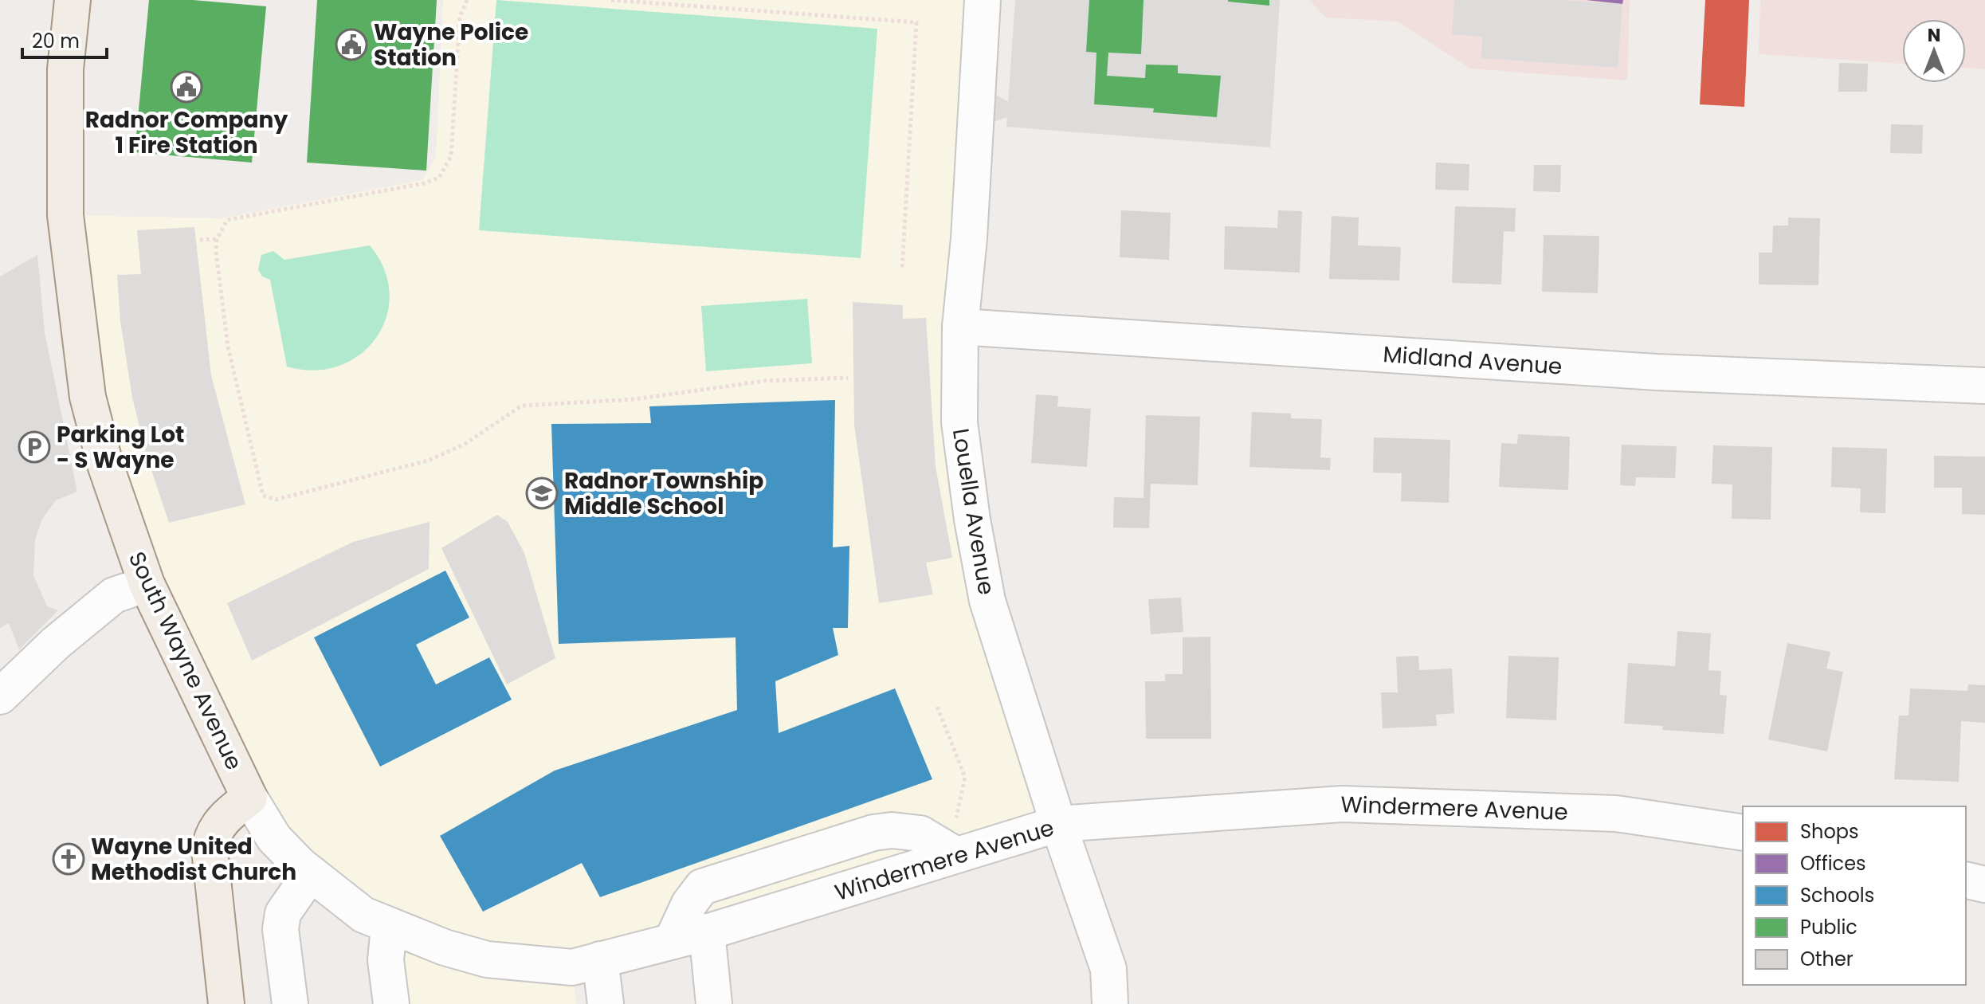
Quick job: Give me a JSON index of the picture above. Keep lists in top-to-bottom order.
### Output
{
  "streets": {
    "main road": ["South Wayne Avenue"],
    "street": ["Midland Avenue", "Louella Avenue", "Windermere Avenue"]
  },
  "crossings": [
    ["Midland Avenue", "Louella Avenue"],
    ["Louella Avenue", "Windermere Avenue"],
    ["South Wayne Avenue", "Windermere Avenue"]
  ],
  "places": {
    "public building": ["Wayne Police Station", "Radnor Company 1 Fire Station"],
    "parking": ["Parking Lot - S Wayne"],
    "school or university": ["Radnor Township Middle School"],
    "church": ["Wayne United Methodist Church"]
  },
  "legend": [
    "Shops",
    "Offices",
    "Schools",
    "Public",
    "Other"
  ],
  "scale_bar": "20 m",
  "north": "top"
}
